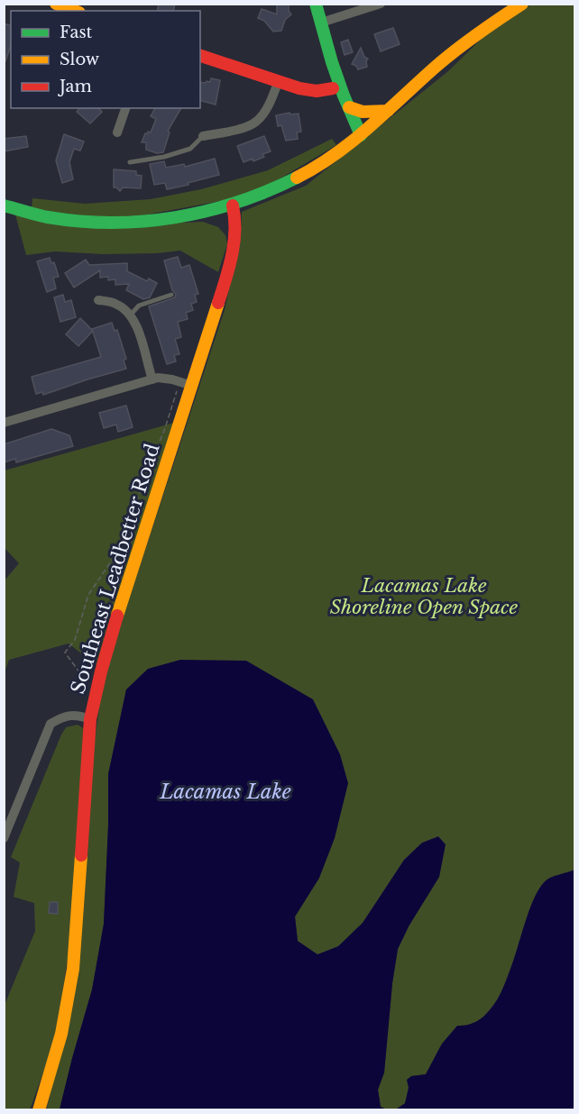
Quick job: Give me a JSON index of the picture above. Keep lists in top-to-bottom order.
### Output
{
  "streets": {
    "street": ["Southeast Leadbetter Road"]
  },
  "water": ["Lacamas Lake"],
  "parks": ["Lacamas Lake Shoreline Open Space"],
  "legend": ["Fast", "Slow", "Jam"]
}
